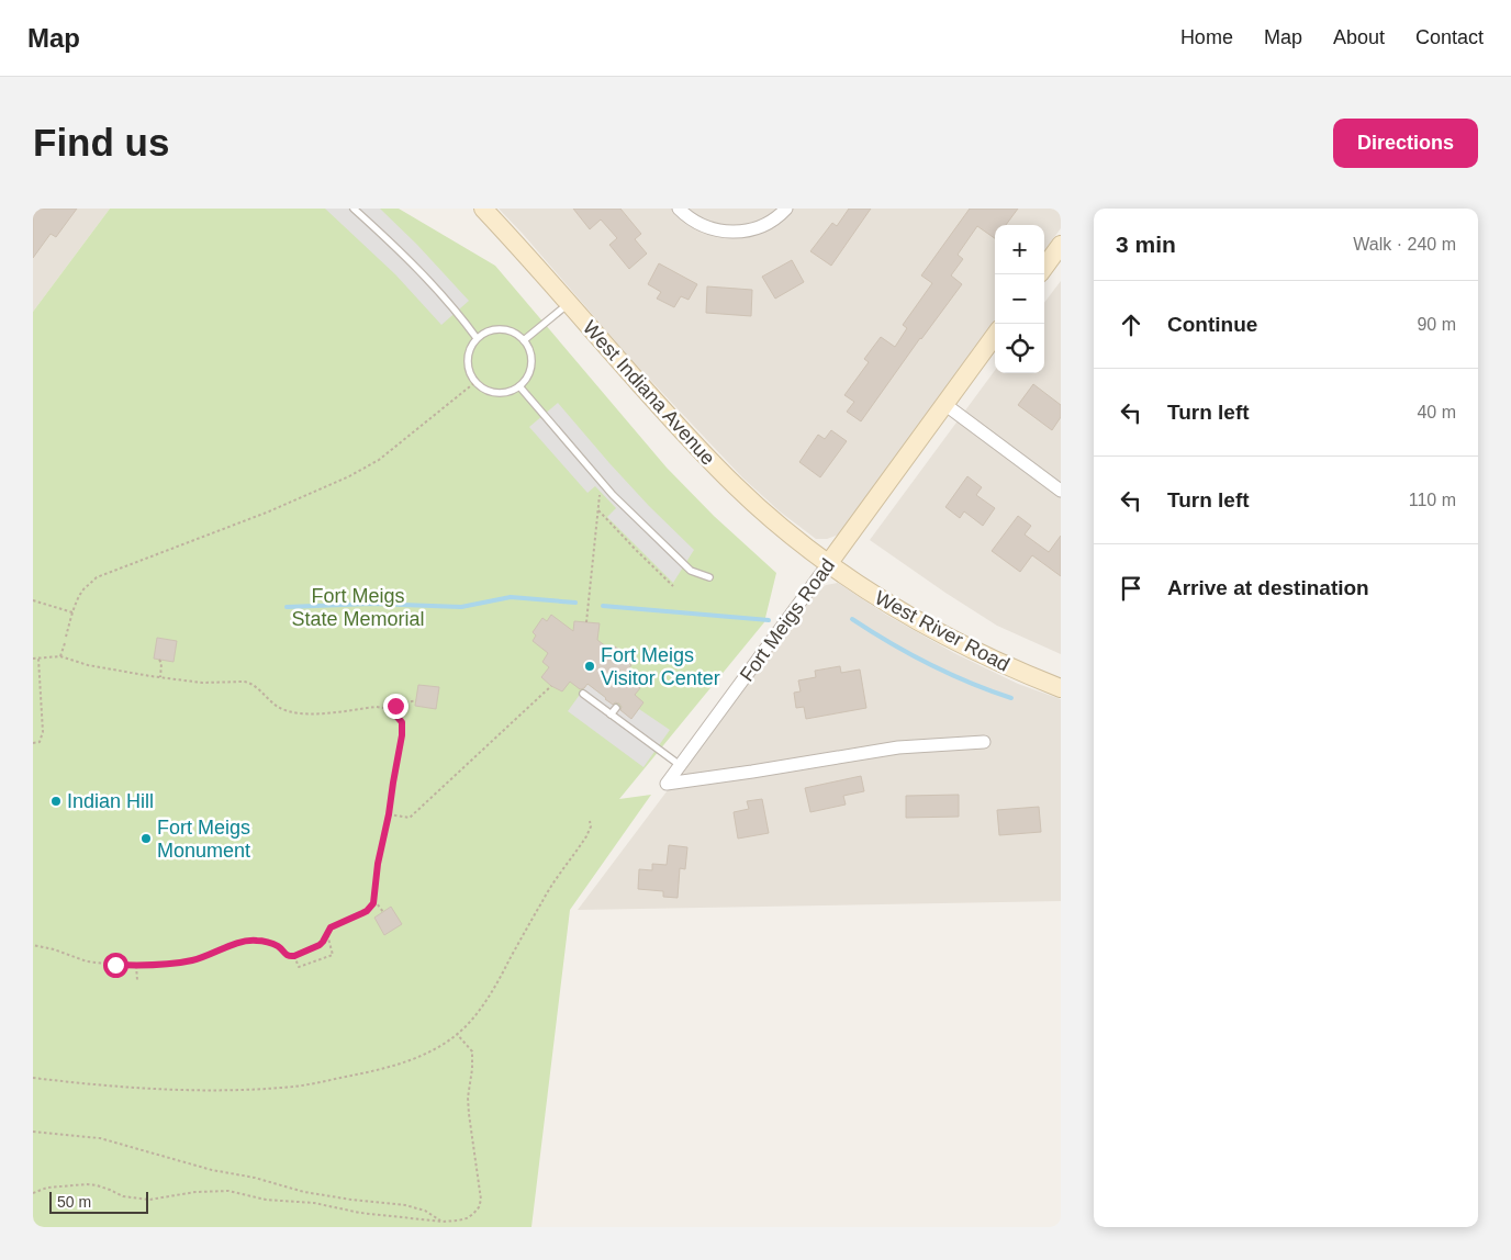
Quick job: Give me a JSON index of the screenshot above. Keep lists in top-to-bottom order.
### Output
{
  "streets": {
    "main road": ["West Indiana Avenue", "Fort Meigs Road", "West River Road"]
  },
  "crossings": [
    ["West Indiana Avenue", "Fort Meigs Road"],
    ["West Indiana Avenue", "West River Road"],
    ["Fort Meigs Road", "West River Road"]
  ],
  "parks": ["Fort Meigs State Memorial"],
  "places": ["Fort Meigs Visitor Center", "Indian Hill", "Fort Meigs Monument"],
  "scale_bar": "50 m",
  "page": {
    "header": "Map",
    "nav": [
      "Home",
      "Map",
      "About",
      "Contact"
    ],
    "buttons": "Directions",
    "title": "Find us",
    "heading": ["3 min", "Walk · 240 m"],
    "map_buttons": ["+", "−"],
    "list": [
      ["Continue", "90 m"],
      ["Turn left", "40 m"],
      ["Turn left", "110 m"],
      "Arrive at destination"
    ],
    "scale": "50 m"
  }
}
